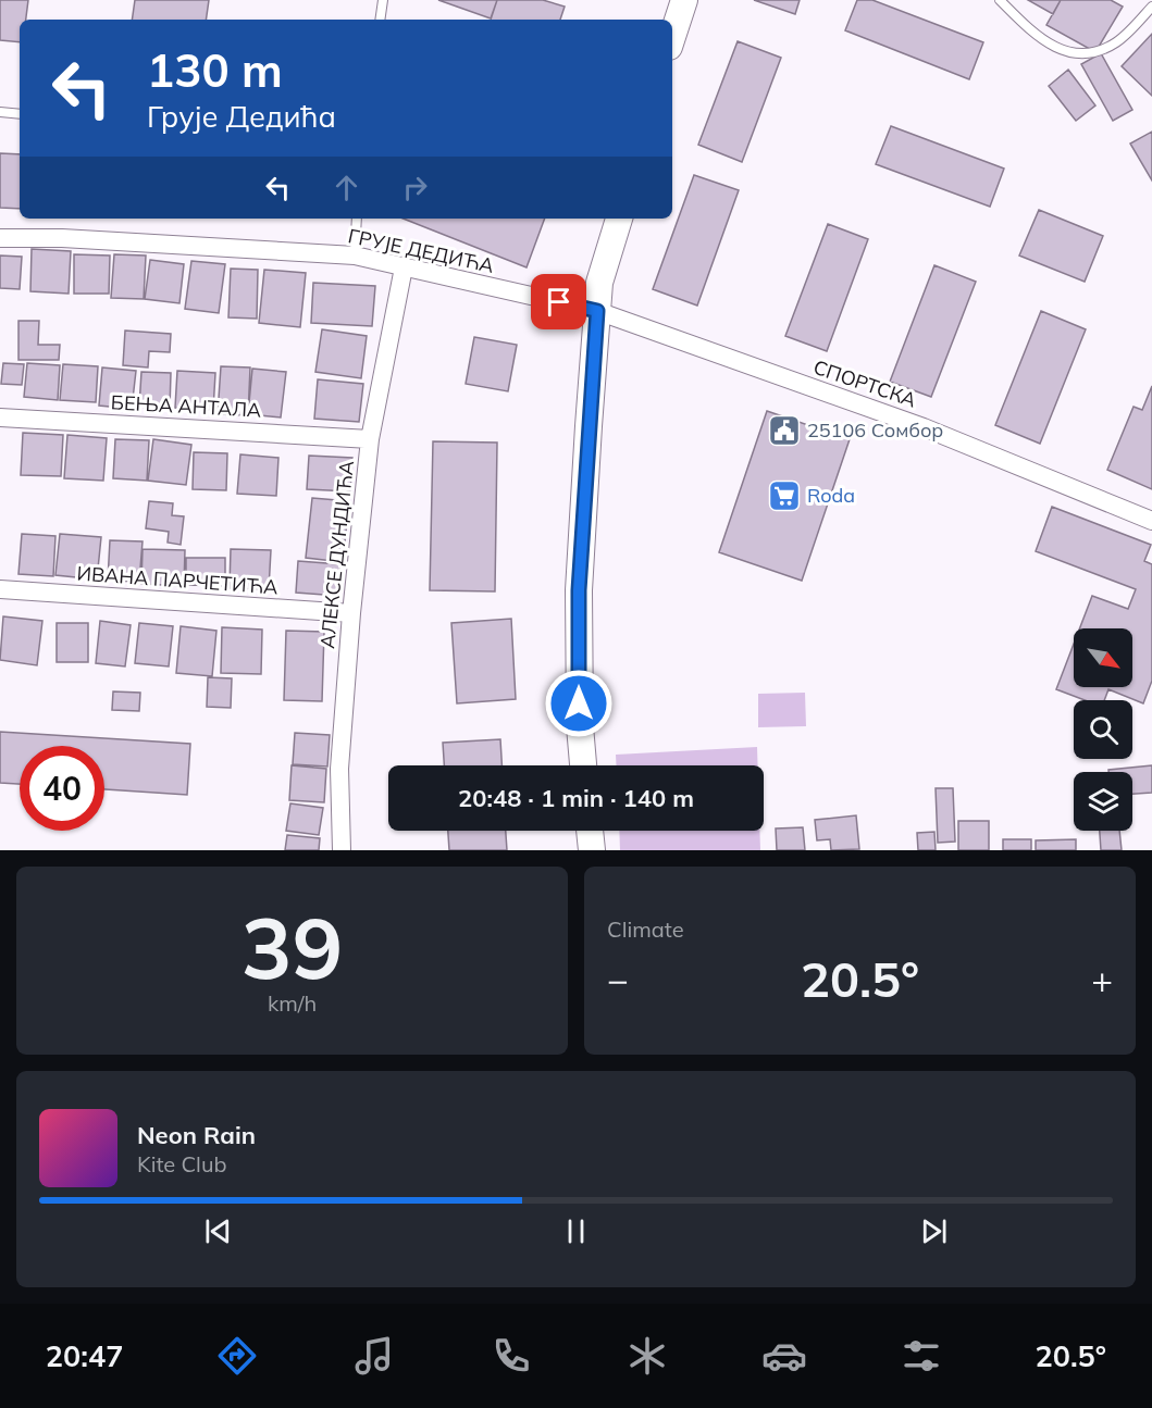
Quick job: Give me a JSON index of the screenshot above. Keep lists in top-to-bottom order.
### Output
{
  "streets": {
    "street": [
      "ГРУЈЕ ДЕДИЋА",
      "СПОРТСКА",
      "БЕЊА АНТАЛА",
      "АЛЕКСЕ ДУНДИЋА",
      "ИВАНА ПАРЧЕТИЋА"
    ]
  },
  "crossings": [
    ["ГРУЈЕ ДЕДИЋА", "СПОРТСКА"],
    ["ГРУЈЕ ДЕДИЋА", "АЛЕКСЕ ДУНДИЋА"],
    ["БЕЊА АНТАЛА", "АЛЕКСЕ ДУНДИЋА"],
    ["АЛЕКСЕ ДУНДИЋА", "ИВАНА ПАРЧЕТИЋА"]
  ],
  "places": {
    "public building": ["25106 Сомбор"],
    "supermarket": ["Roda"]
  },
  "north": "bottom right",
  "page": {
    "turn": ["130 m", "Грује Дедића"],
    "limit": "40",
    "trip": "20:48 · 1 min · 140 m",
    "tile": [
      ["39", "km/h"],
      "Climate"
    ],
    "heat": ["−", "20.5°", "+"],
    "song": ["Neon Rain", "Kite Club"],
    "tabs": ["20:47", "20.5°"]
  }
}
